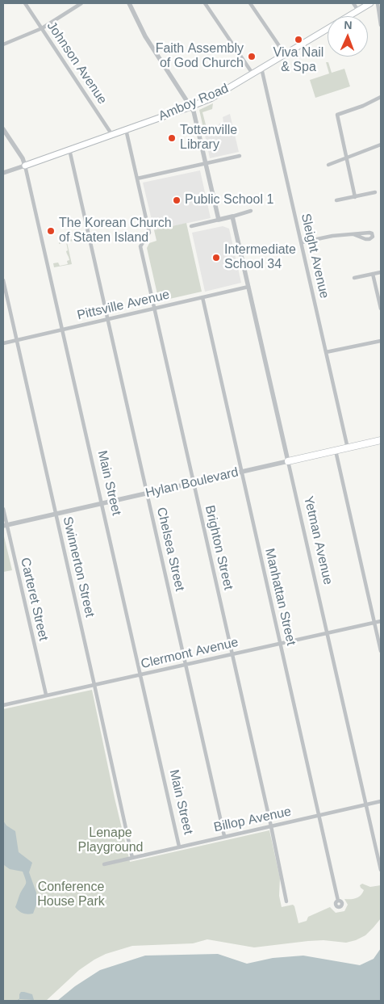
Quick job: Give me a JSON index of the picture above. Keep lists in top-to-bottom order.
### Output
{
  "streets": {
    "main road": ["Amboy Road", "Hylan Boulevard"],
    "street": [
      "Johnson Avenue",
      "Sleight Avenue",
      "Pittsville Avenue",
      "Main Street",
      "Yetman Avenue",
      "Brighton Street",
      "Chelsea Street",
      "Swinnerton Street",
      "Manhattan Street",
      "Carteret Street",
      "Clermont Avenue",
      "Billop Avenue"
    ]
  },
  "crossings": [
    ["Johnson Avenue", "Amboy Road"],
    ["Amboy Road", "Sleight Avenue"],
    ["Amboy Road", "Main Street"],
    ["Amboy Road", "Brighton Street"],
    ["Amboy Road", "Chelsea Street"],
    ["Sleight Avenue", "Hylan Boulevard"],
    ["Pittsville Avenue", "Main Street"],
    ["Pittsville Avenue", "Yetman Avenue"],
    ["Pittsville Avenue", "Brighton Street"],
    ["Pittsville Avenue", "Chelsea Street"],
    ["Pittsville Avenue", "Swinnerton Street"],
    ["Pittsville Avenue", "Manhattan Street"],
    ["Main Street", "Hylan Boulevard"],
    ["Main Street", "Clermont Avenue"],
    ["Main Street", "Billop Avenue"],
    ["Hylan Boulevard", "Yetman Avenue"],
    ["Hylan Boulevard", "Brighton Street"],
    ["Hylan Boulevard", "Chelsea Street"],
    ["Hylan Boulevard", "Swinnerton Street"],
    ["Hylan Boulevard", "Manhattan Street"],
    ["Hylan Boulevard", "Carteret Street"],
    ["Yetman Avenue", "Clermont Avenue"],
    ["Yetman Avenue", "Billop Avenue"],
    ["Brighton Street", "Clermont Avenue"],
    ["Brighton Street", "Billop Avenue"],
    ["Chelsea Street", "Clermont Avenue"],
    ["Chelsea Street", "Billop Avenue"],
    ["Swinnerton Street", "Clermont Avenue"],
    ["Swinnerton Street", "Billop Avenue"],
    ["Manhattan Street", "Clermont Avenue"],
    ["Manhattan Street", "Billop Avenue"],
    ["Carteret Street", "Clermont Avenue"]
  ],
  "parks": ["Lenape Playground", "Conference House Park"],
  "places": [
    "Viva Nail & Spa",
    "Faith Assembly of God Church",
    "Tottenville Library",
    "Public School 1",
    "The Korean Church of Staten Island",
    "Intermediate School 34"
  ],
  "north": "top"
}
